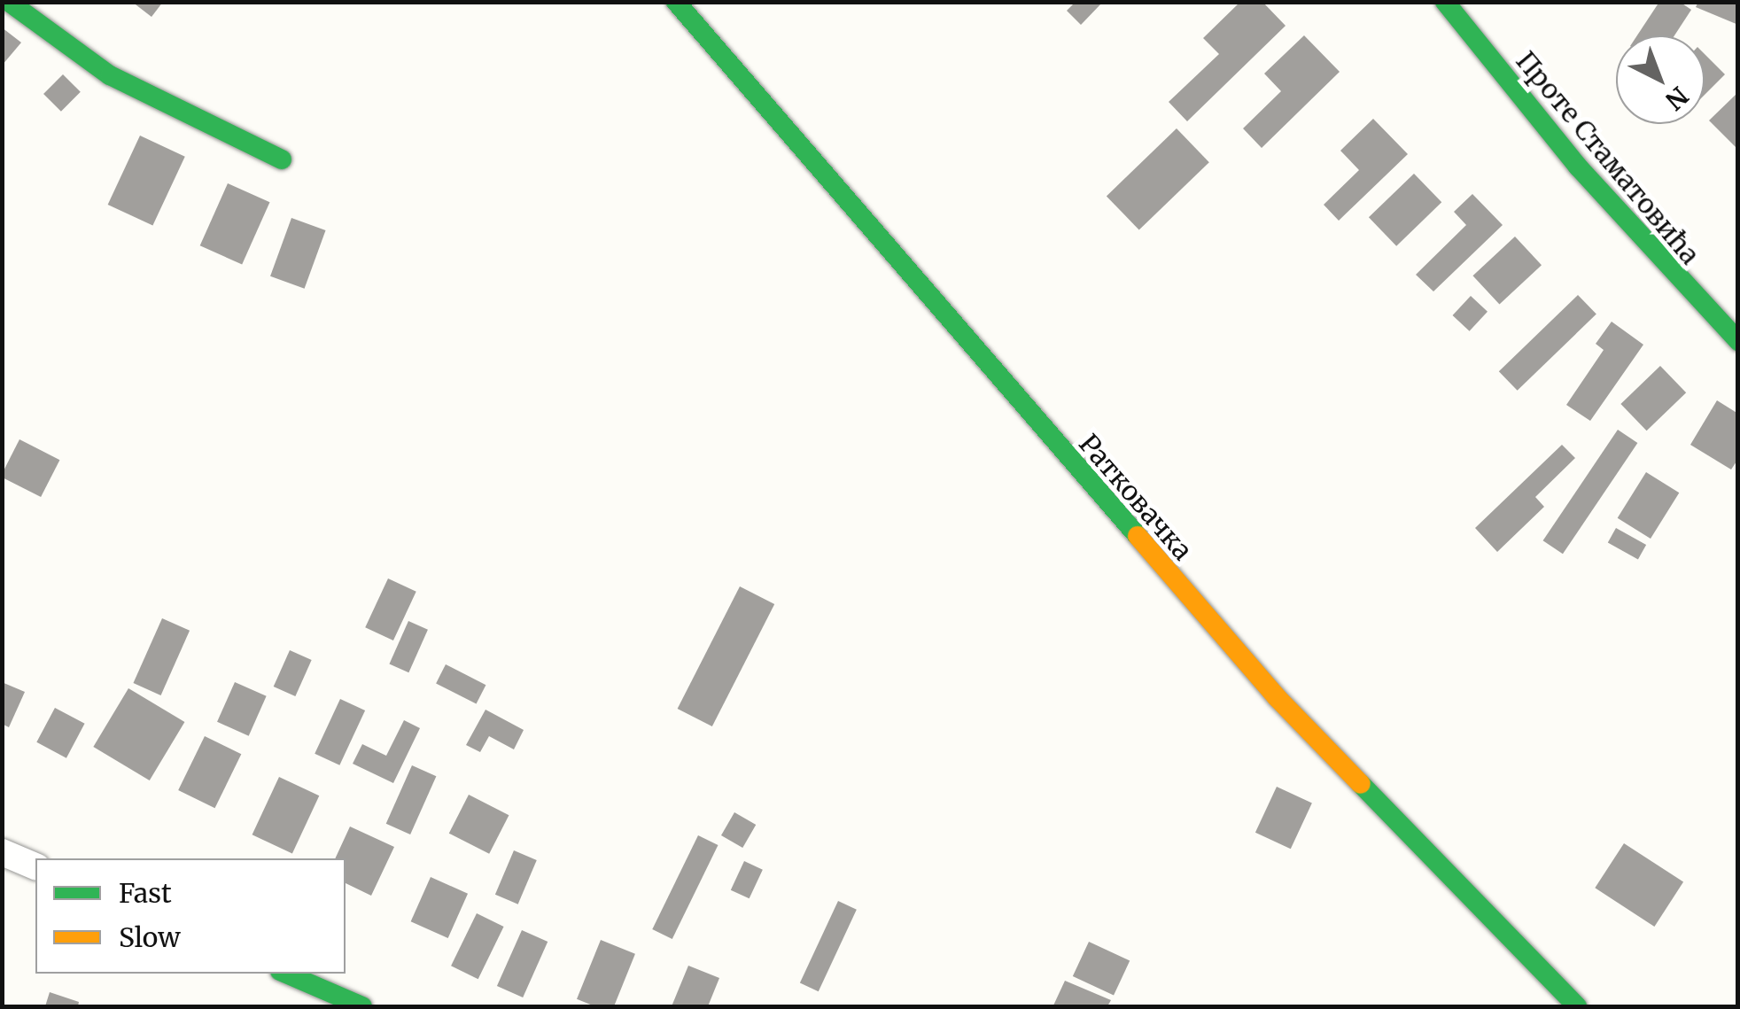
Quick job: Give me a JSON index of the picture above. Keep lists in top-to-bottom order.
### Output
{
  "streets": {
    "street": ["Проте Стаматовића", "Ратковачка"]
  },
  "legend": ["Fast", "Slow"],
  "north": "bottom right"
}
